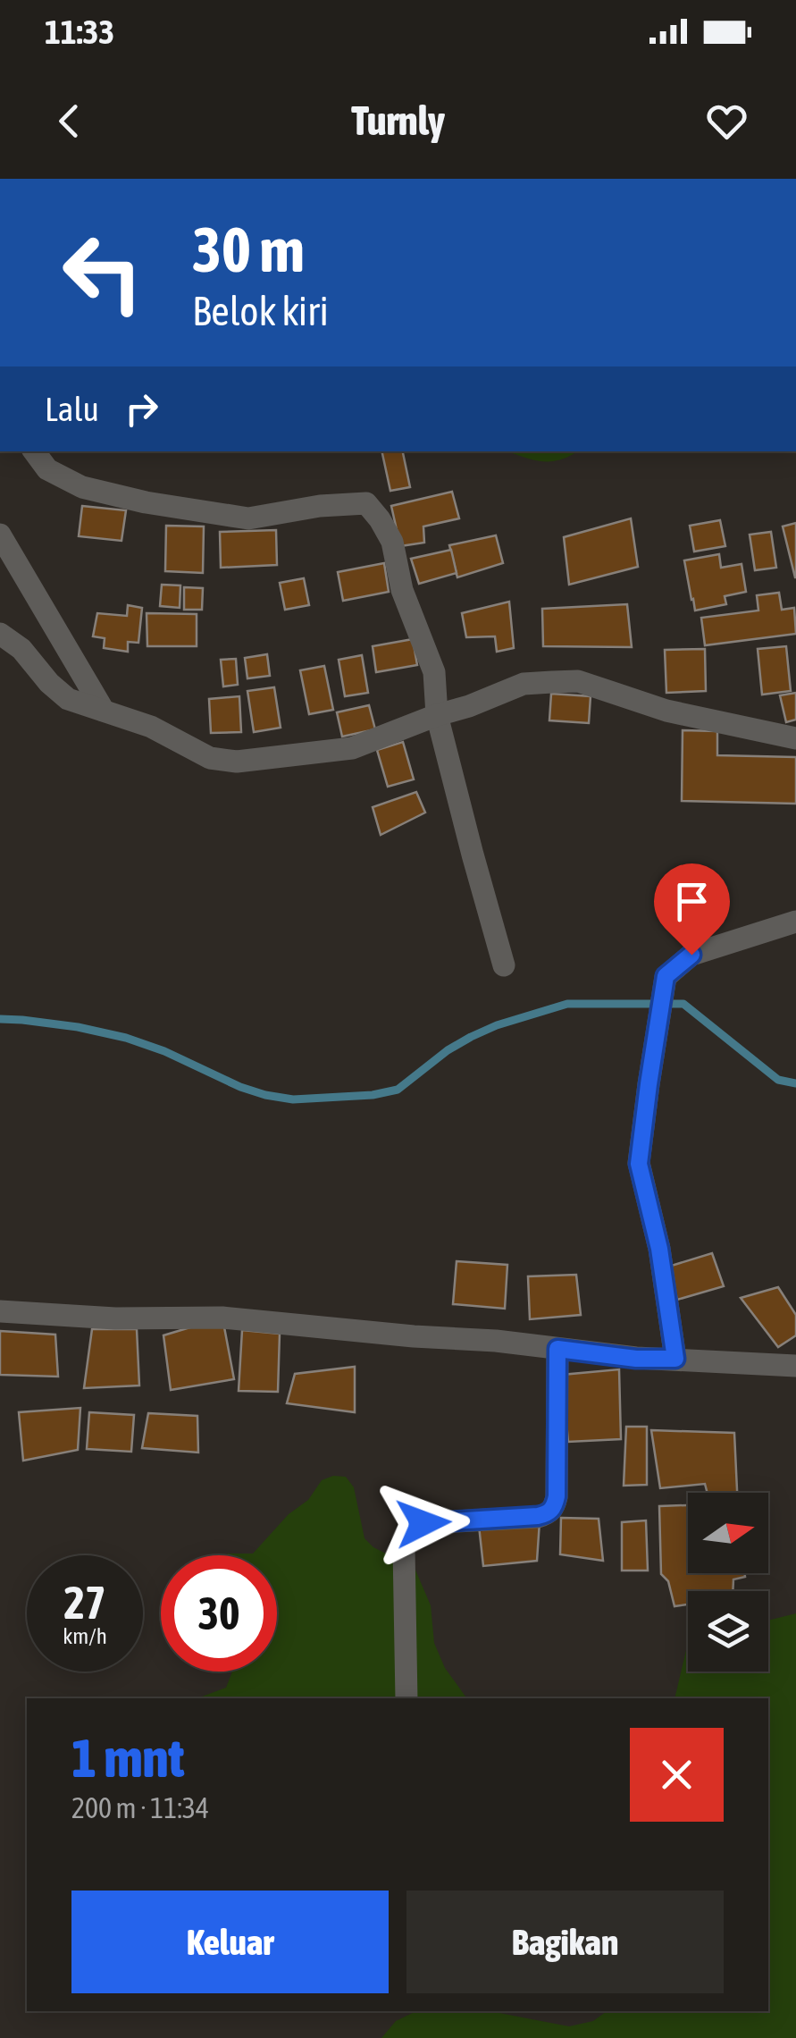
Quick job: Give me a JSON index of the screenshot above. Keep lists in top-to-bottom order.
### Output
{
  "north": "right",
  "page": {
    "status": "11:33",
    "header": "Turnly",
    "turn": ["30 m", "Belok kiri"],
    "then": "Lalu",
    "speed": "27 km/h",
    "limit": "30",
    "heading": ["1 mnt", "200 m · 11:34"],
    "buttons": ["Keluar", "Bagikan"]
  }
}
